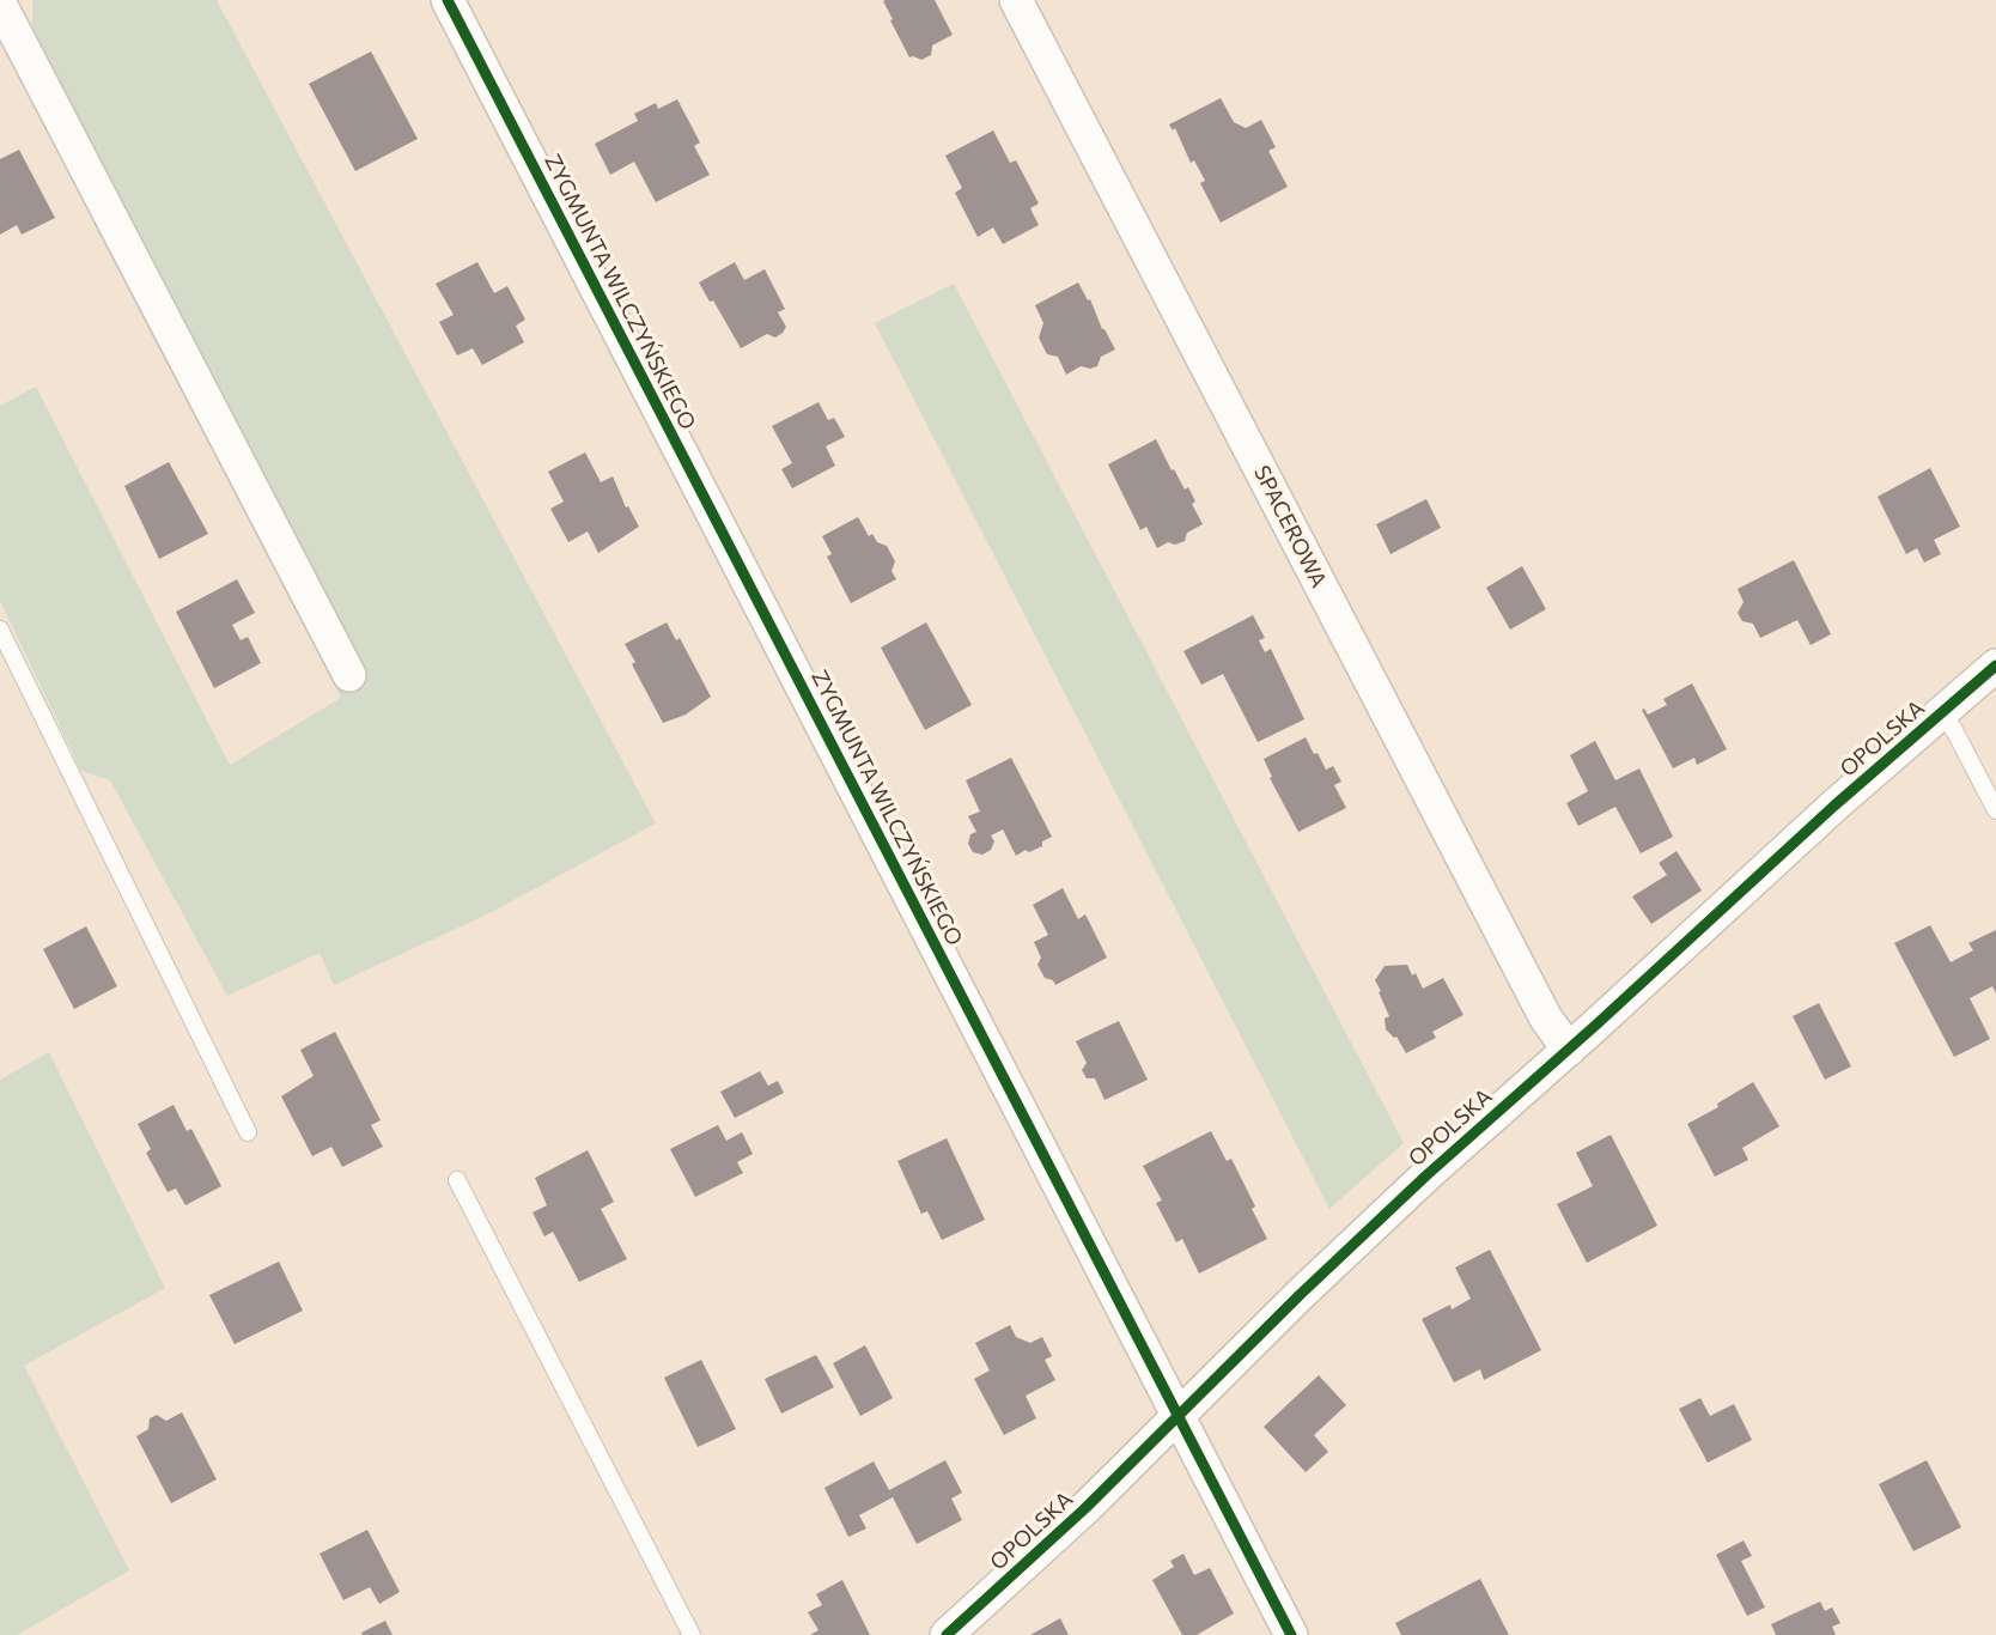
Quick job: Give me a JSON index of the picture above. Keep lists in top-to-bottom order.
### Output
{
  "streets": {
    "street": ["ZYGMUNTA WILCZYŃSKIEGO", "SPACEROWA", "OPOLSKA"]
  },
  "crossings": [
    ["ZYGMUNTA WILCZYŃSKIEGO", "OPOLSKA"],
    ["SPACEROWA", "OPOLSKA"]
  ]
}
